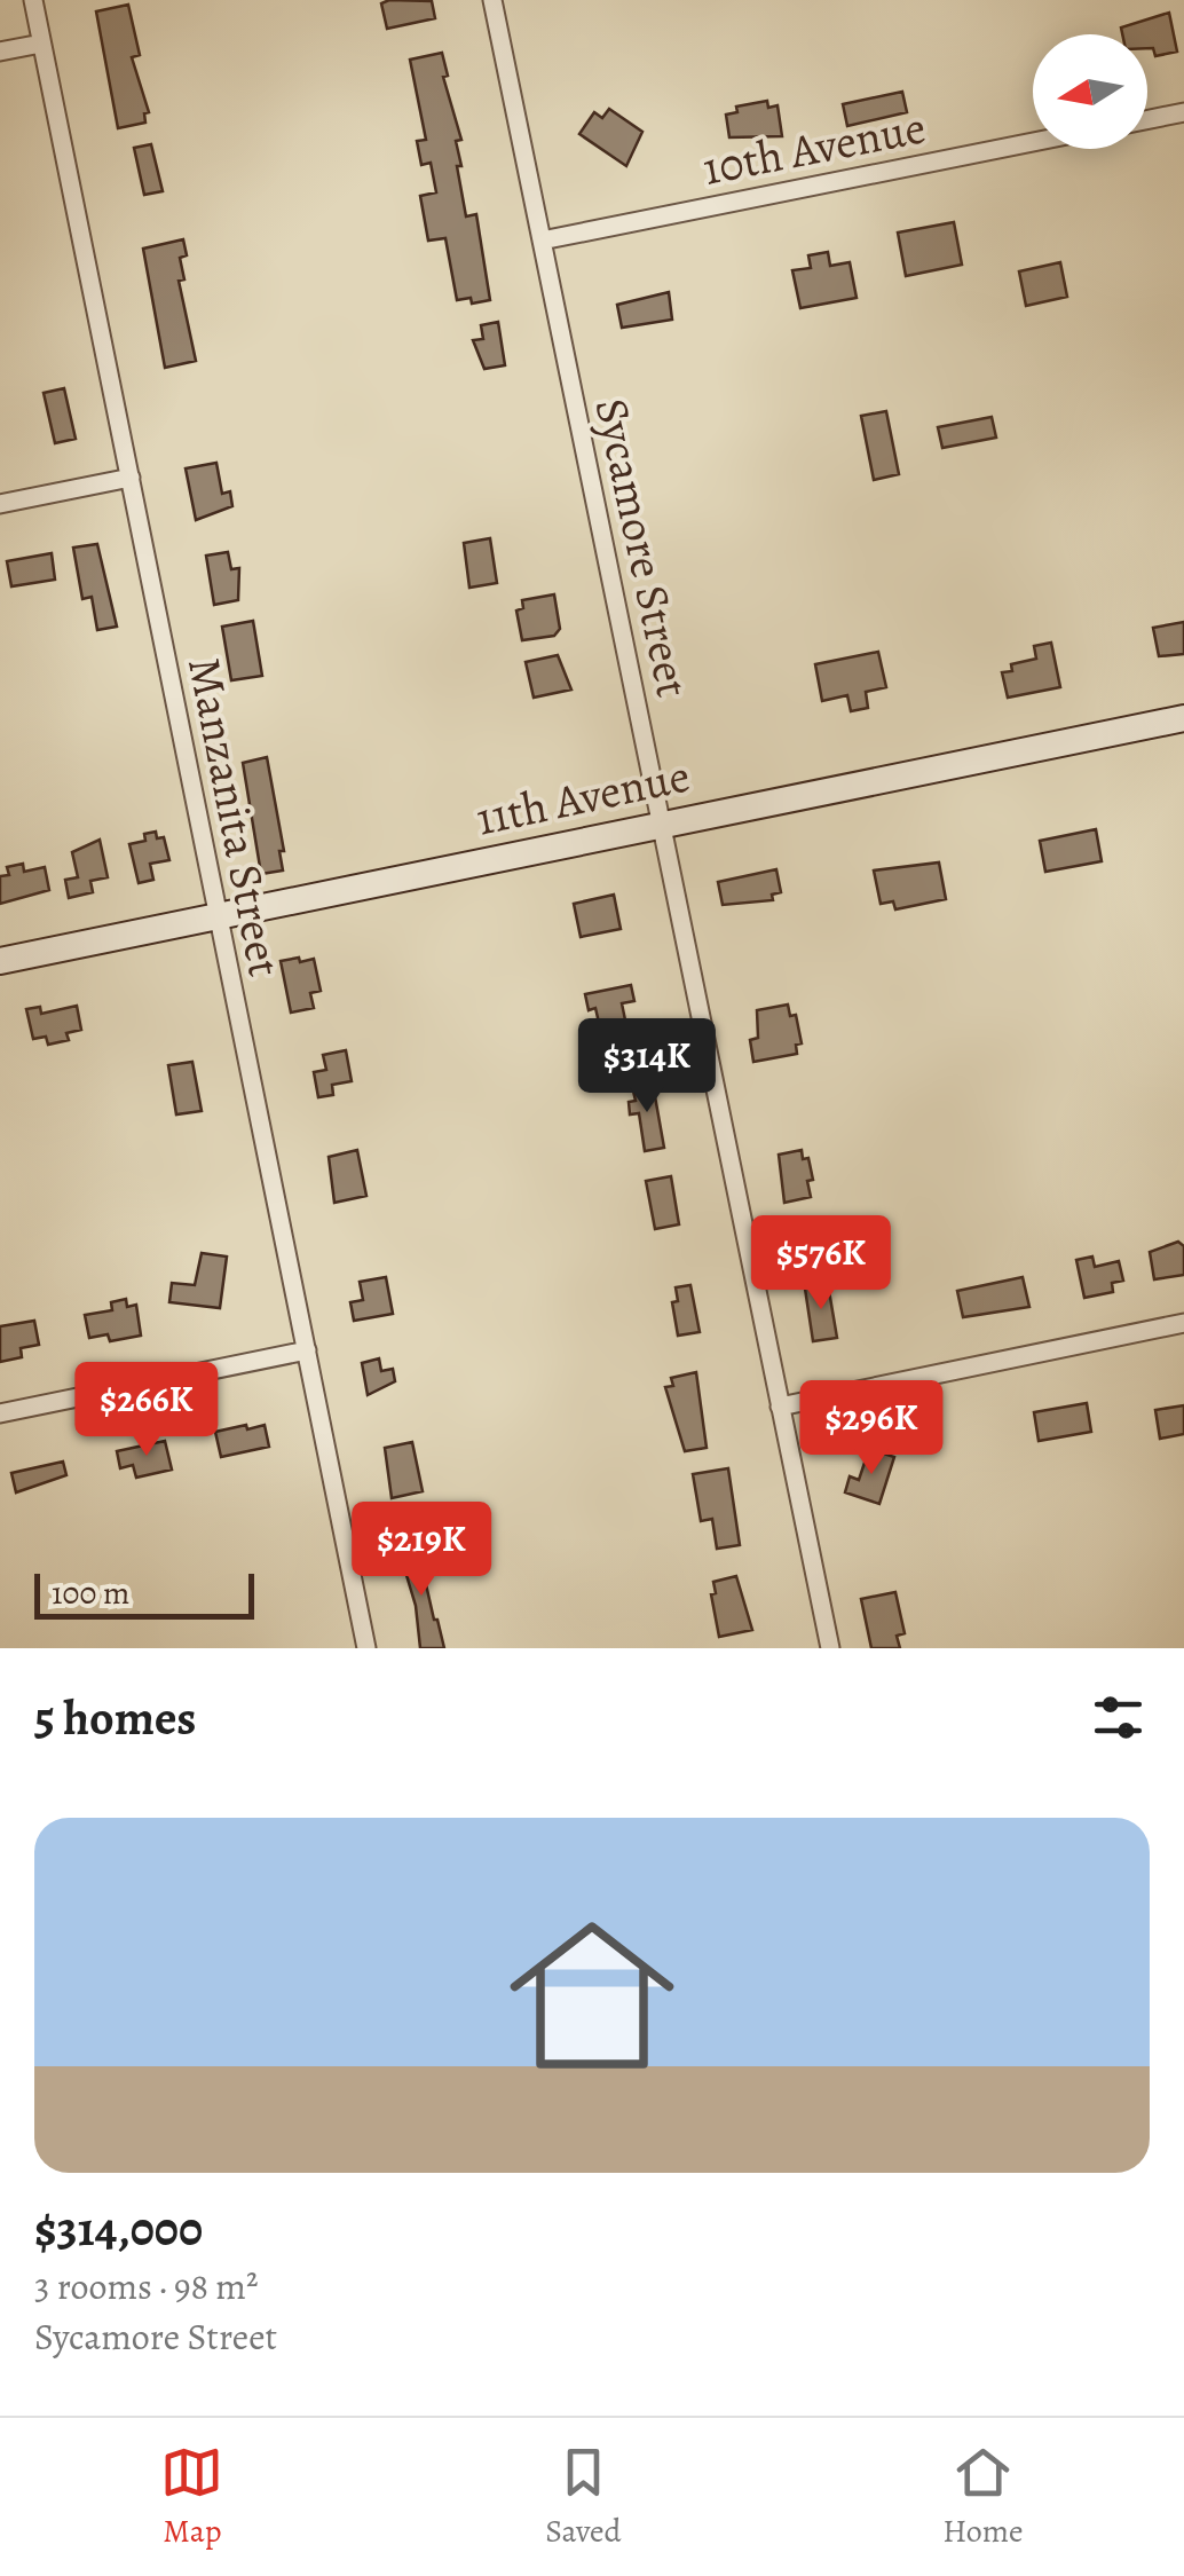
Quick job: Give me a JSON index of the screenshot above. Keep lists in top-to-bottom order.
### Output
{
  "streets": {
    "main road": ["11th Avenue"],
    "street": ["10th Avenue", "Sycamore Street", "Manzanita Street"]
  },
  "crossings": [
    ["10th Avenue", "Sycamore Street"],
    ["Sycamore Street", "11th Avenue"],
    ["11th Avenue", "Manzanita Street"]
  ],
  "scale_bar": "100 m",
  "north": "left",
  "page": {
    "price": [
      "$314K",
      "$576K",
      "$266K",
      "$296K",
      "$219K"
    ],
    "scale": "100 m",
    "heading": "5 homes",
    "list": [
      {
        "name": "$314,000",
        "note": "3 rooms · 98 m² · Sycamore Street"
      }
    ],
    "tabs": ["Map", "Saved", "Home"]
  }
}
